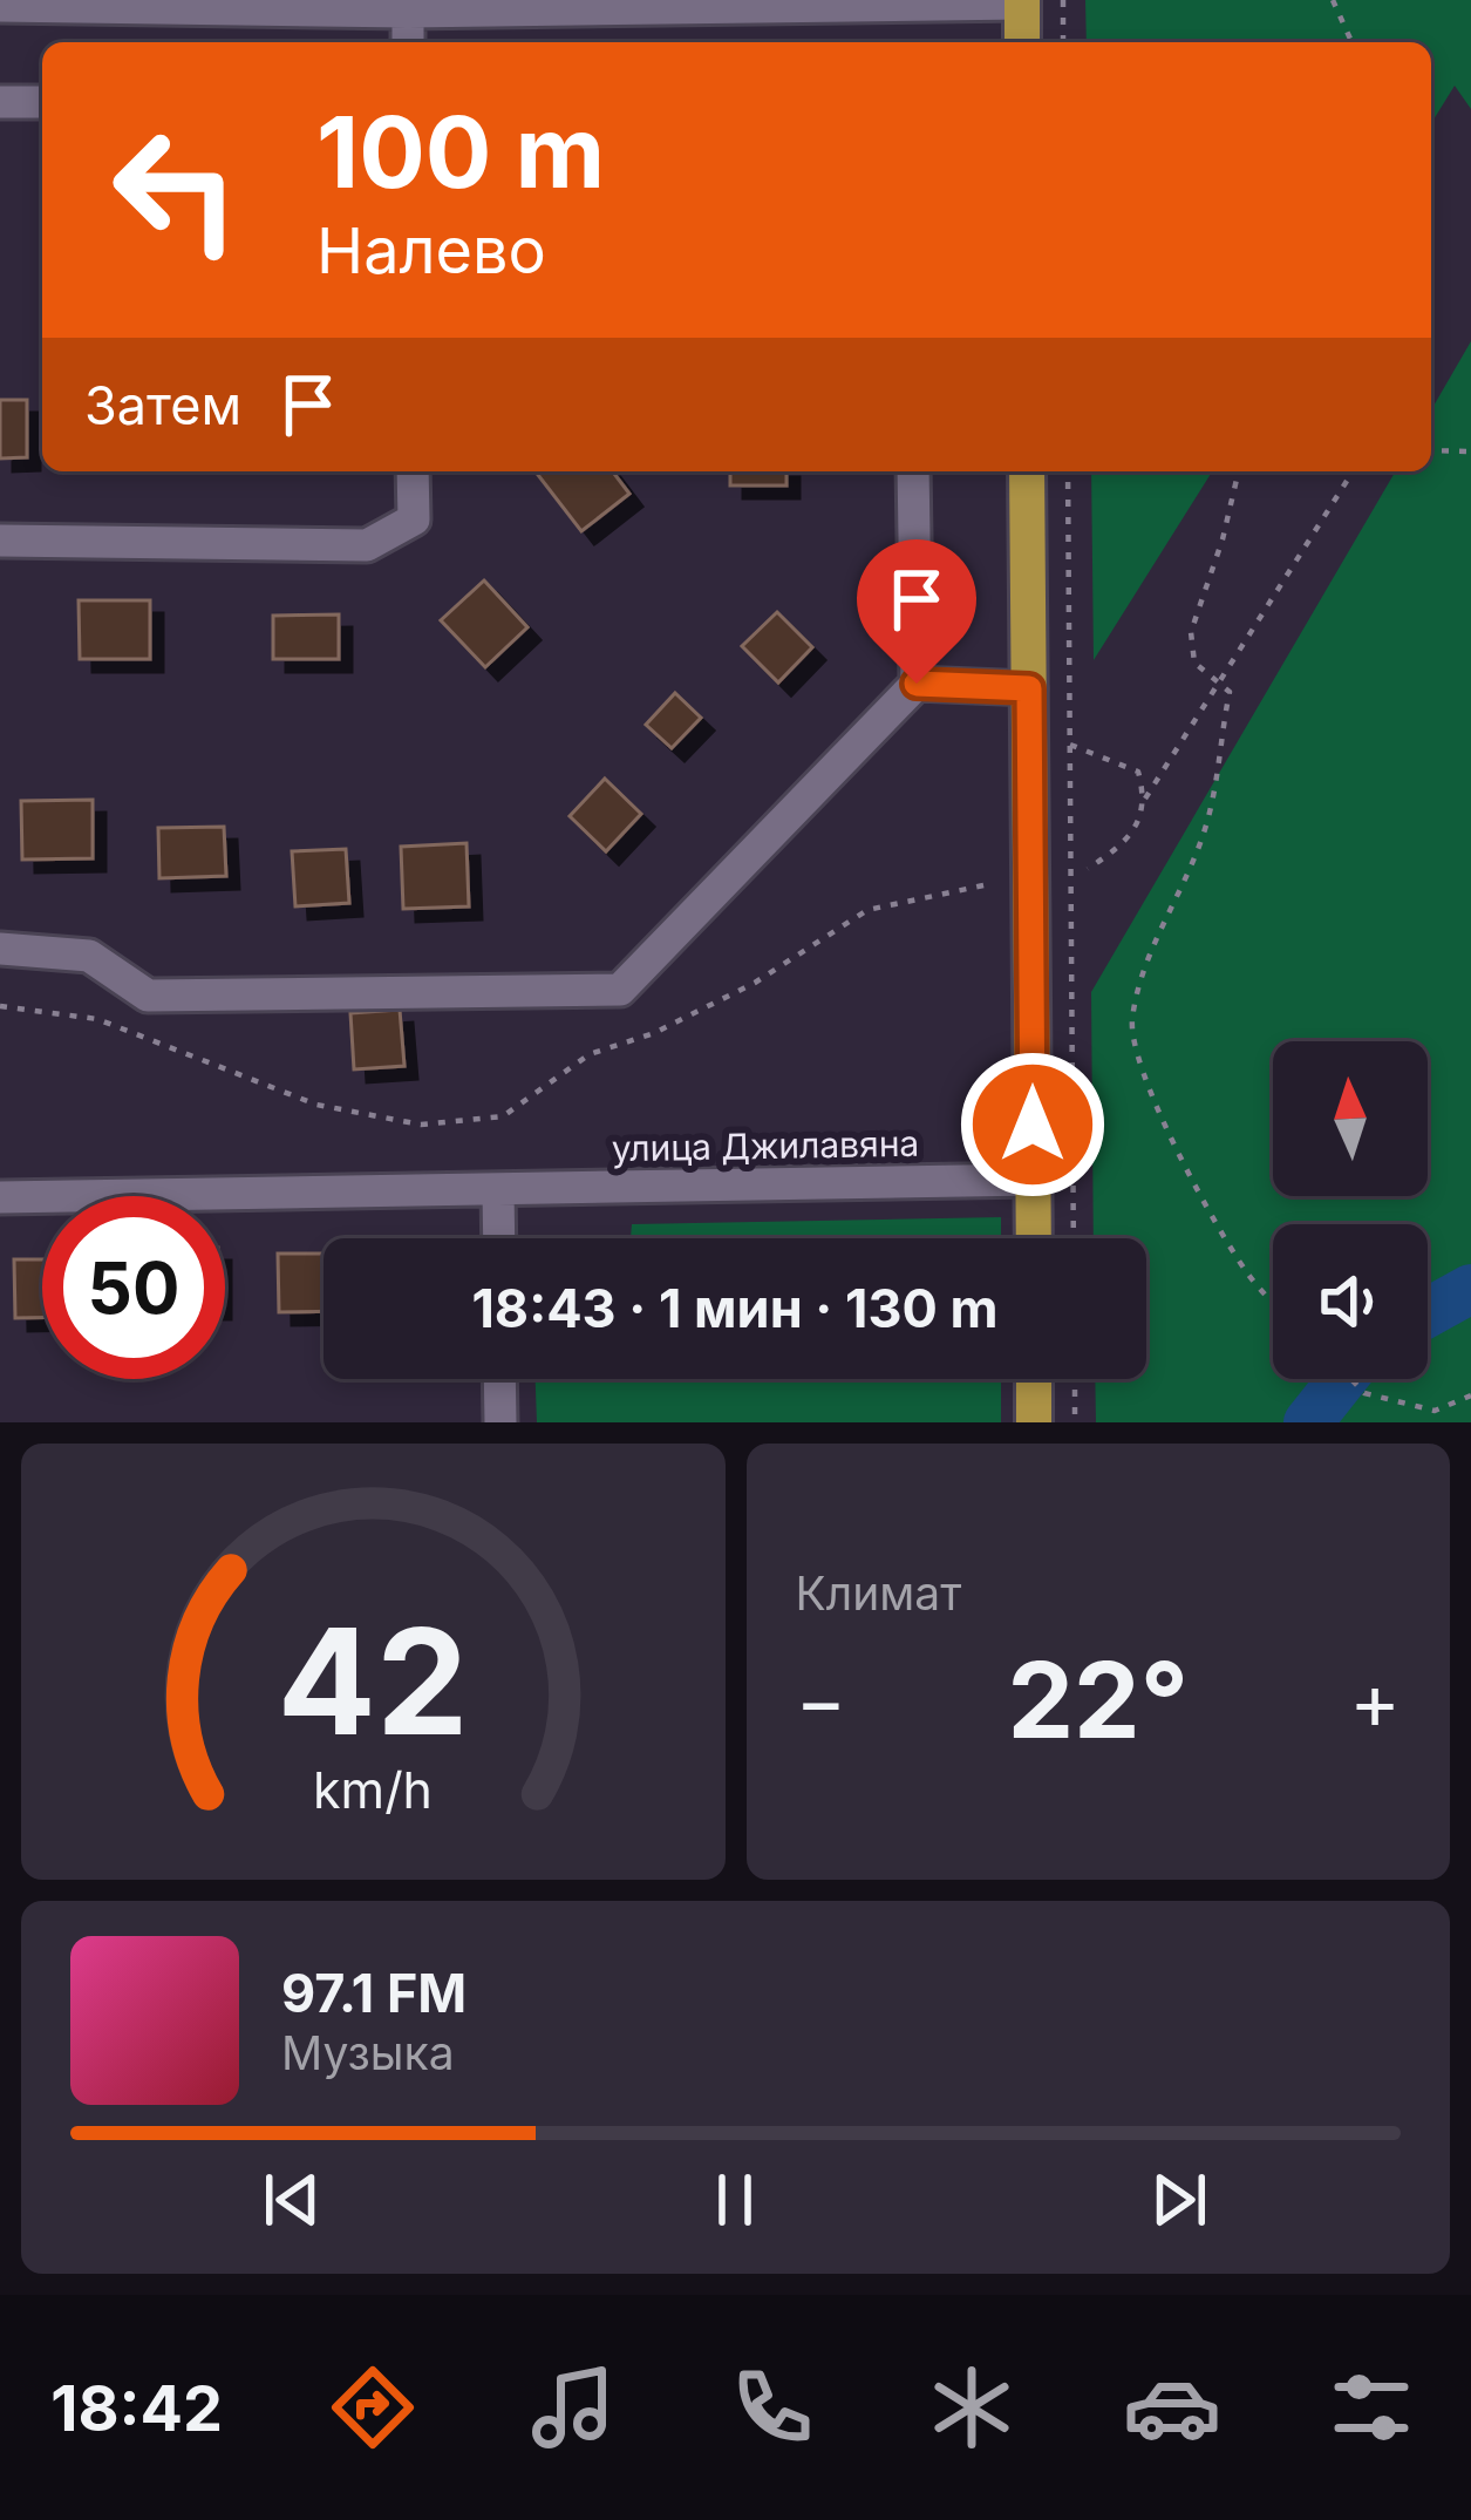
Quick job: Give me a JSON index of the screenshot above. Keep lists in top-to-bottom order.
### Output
{
  "streets": {
    "street": ["улица Джилавяна"]
  },
  "north": "top",
  "page": {
    "turn": ["100 m", "Налево"],
    "then": "Затем",
    "limit": "50",
    "trip": "18:43 · 1 мин · 130 m",
    "tile": "Климат",
    "heat": ["−", "22°", "+"],
    "song": ["97.1 FM", "Музыка"],
    "tabs": "18:42",
    "gauge": ["42", "km/h"]
  }
}
